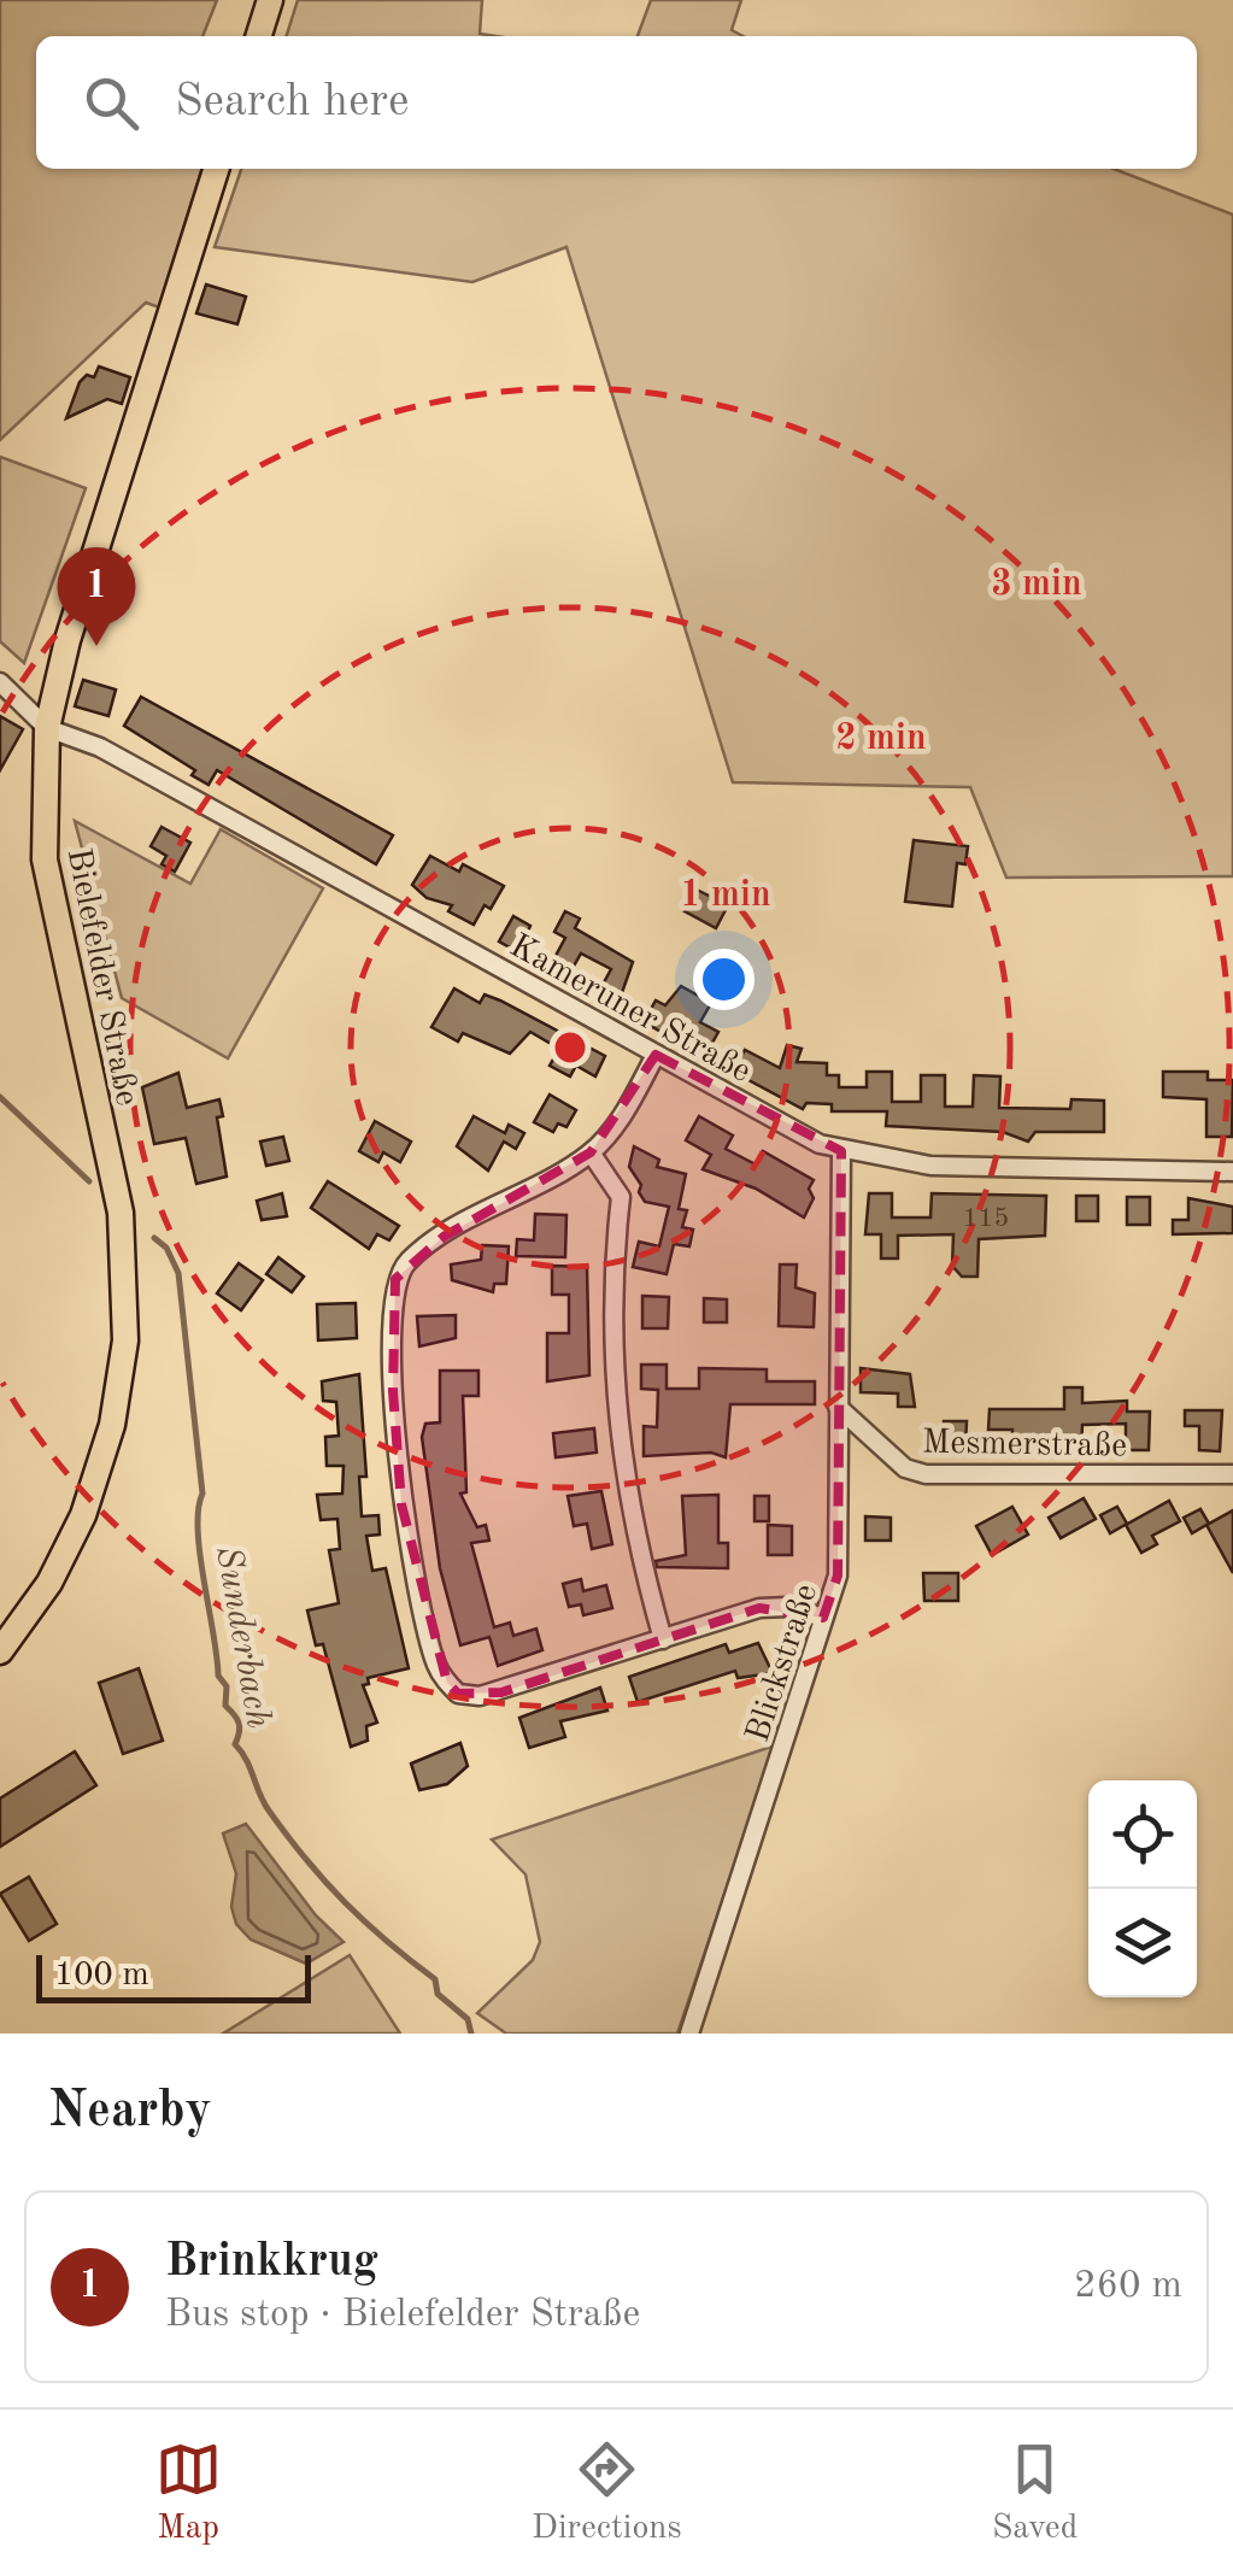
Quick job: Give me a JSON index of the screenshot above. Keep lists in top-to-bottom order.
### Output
{
  "streets": {
    "main road": ["Bielefelder Straße"],
    "street": ["Kameruner Straße", "Mesmerstraße", "Blickstraße"]
  },
  "crossings": [
    ["Bielefelder Straße", "Kameruner Straße"],
    ["Kameruner Straße", "Blickstraße"],
    ["Mesmerstraße", "Blickstraße"]
  ],
  "water": ["Sunderbach"],
  "house_numbers": ["115"],
  "scale_bar": "100 m",
  "page": {
    "search": "Search here",
    "pins": "1",
    "scale": "100 m",
    "heading": "Nearby",
    "list": [
      {
        "mark": "1",
        "name": "Brinkkrug",
        "note": "Bus stop · Bielefelder Straße",
        "value": "260 m"
      }
    ],
    "nav": ["Map", "Directions", "Saved"]
  },
  "rings": ["3 min", "2 min", "1 min"]
}
